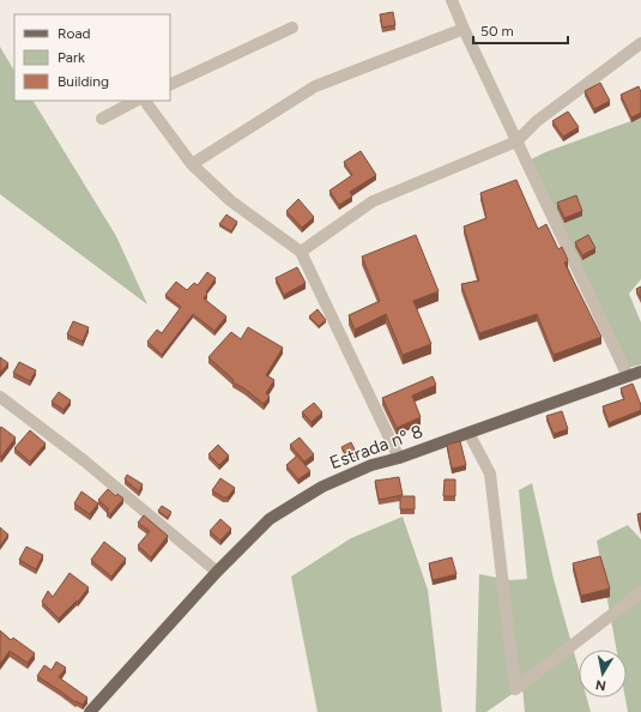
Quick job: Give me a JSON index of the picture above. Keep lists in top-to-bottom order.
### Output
{
  "streets": {
    "main road": ["Estrada nº 8"]
  },
  "legend": ["Road", "Park", "Building"],
  "scale_bar": "50 m",
  "north": "bottom"
}
